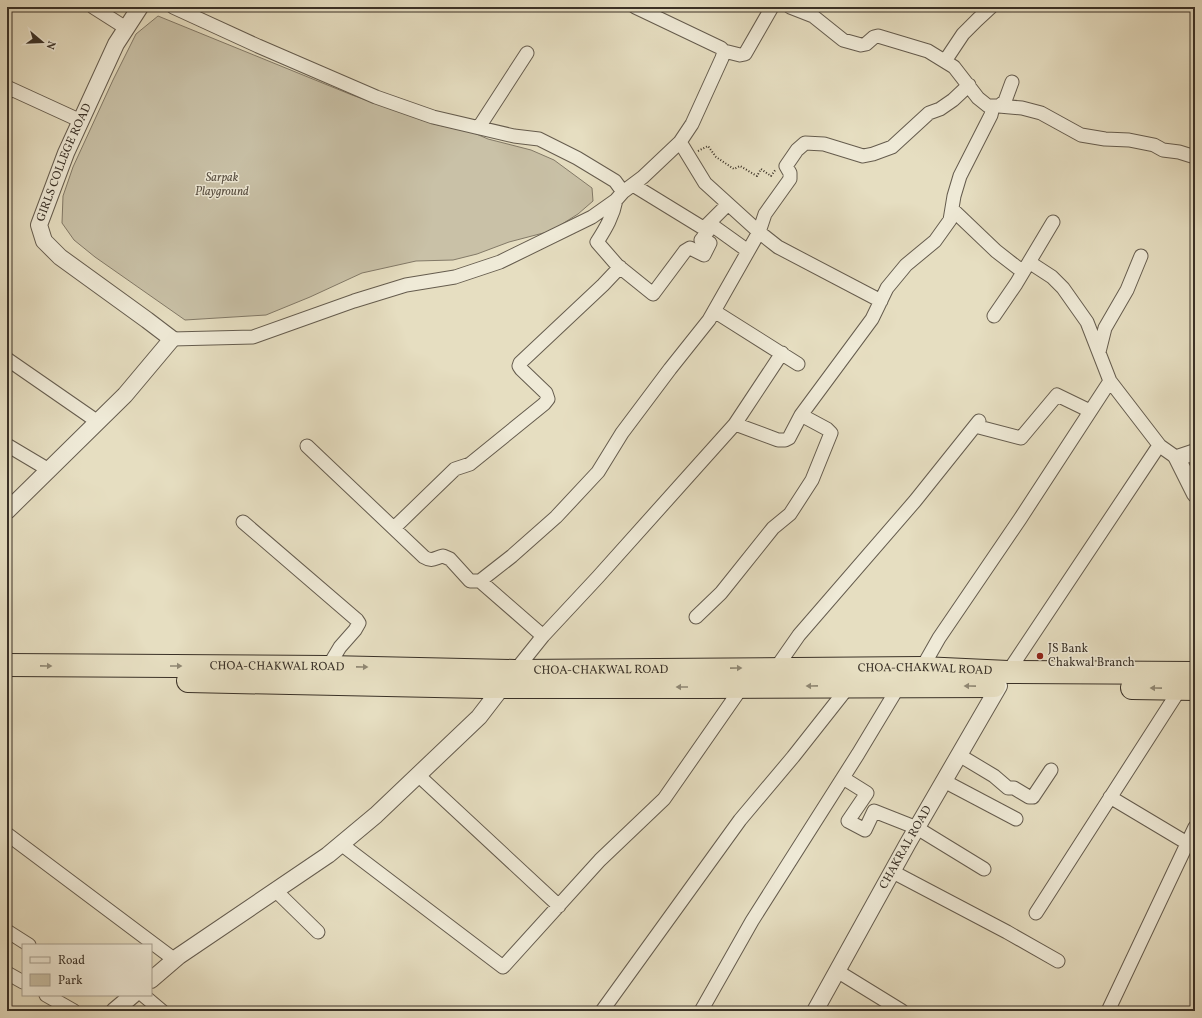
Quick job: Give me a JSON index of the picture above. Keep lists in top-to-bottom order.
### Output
{
  "streets": {
    "highway": ["CHOA-CHAKWAL ROAD"],
    "street": ["GIRLS COLLEGE ROAD", "CHAKRAL ROAD"]
  },
  "crossings": [
    ["CHOA-CHAKWAL ROAD", "CHAKRAL ROAD"]
  ],
  "parks": ["Sarpak Playground"],
  "places": ["JS Bank Chakwal Branch"],
  "legend": ["Road", "Park"],
  "north": "right"
}
